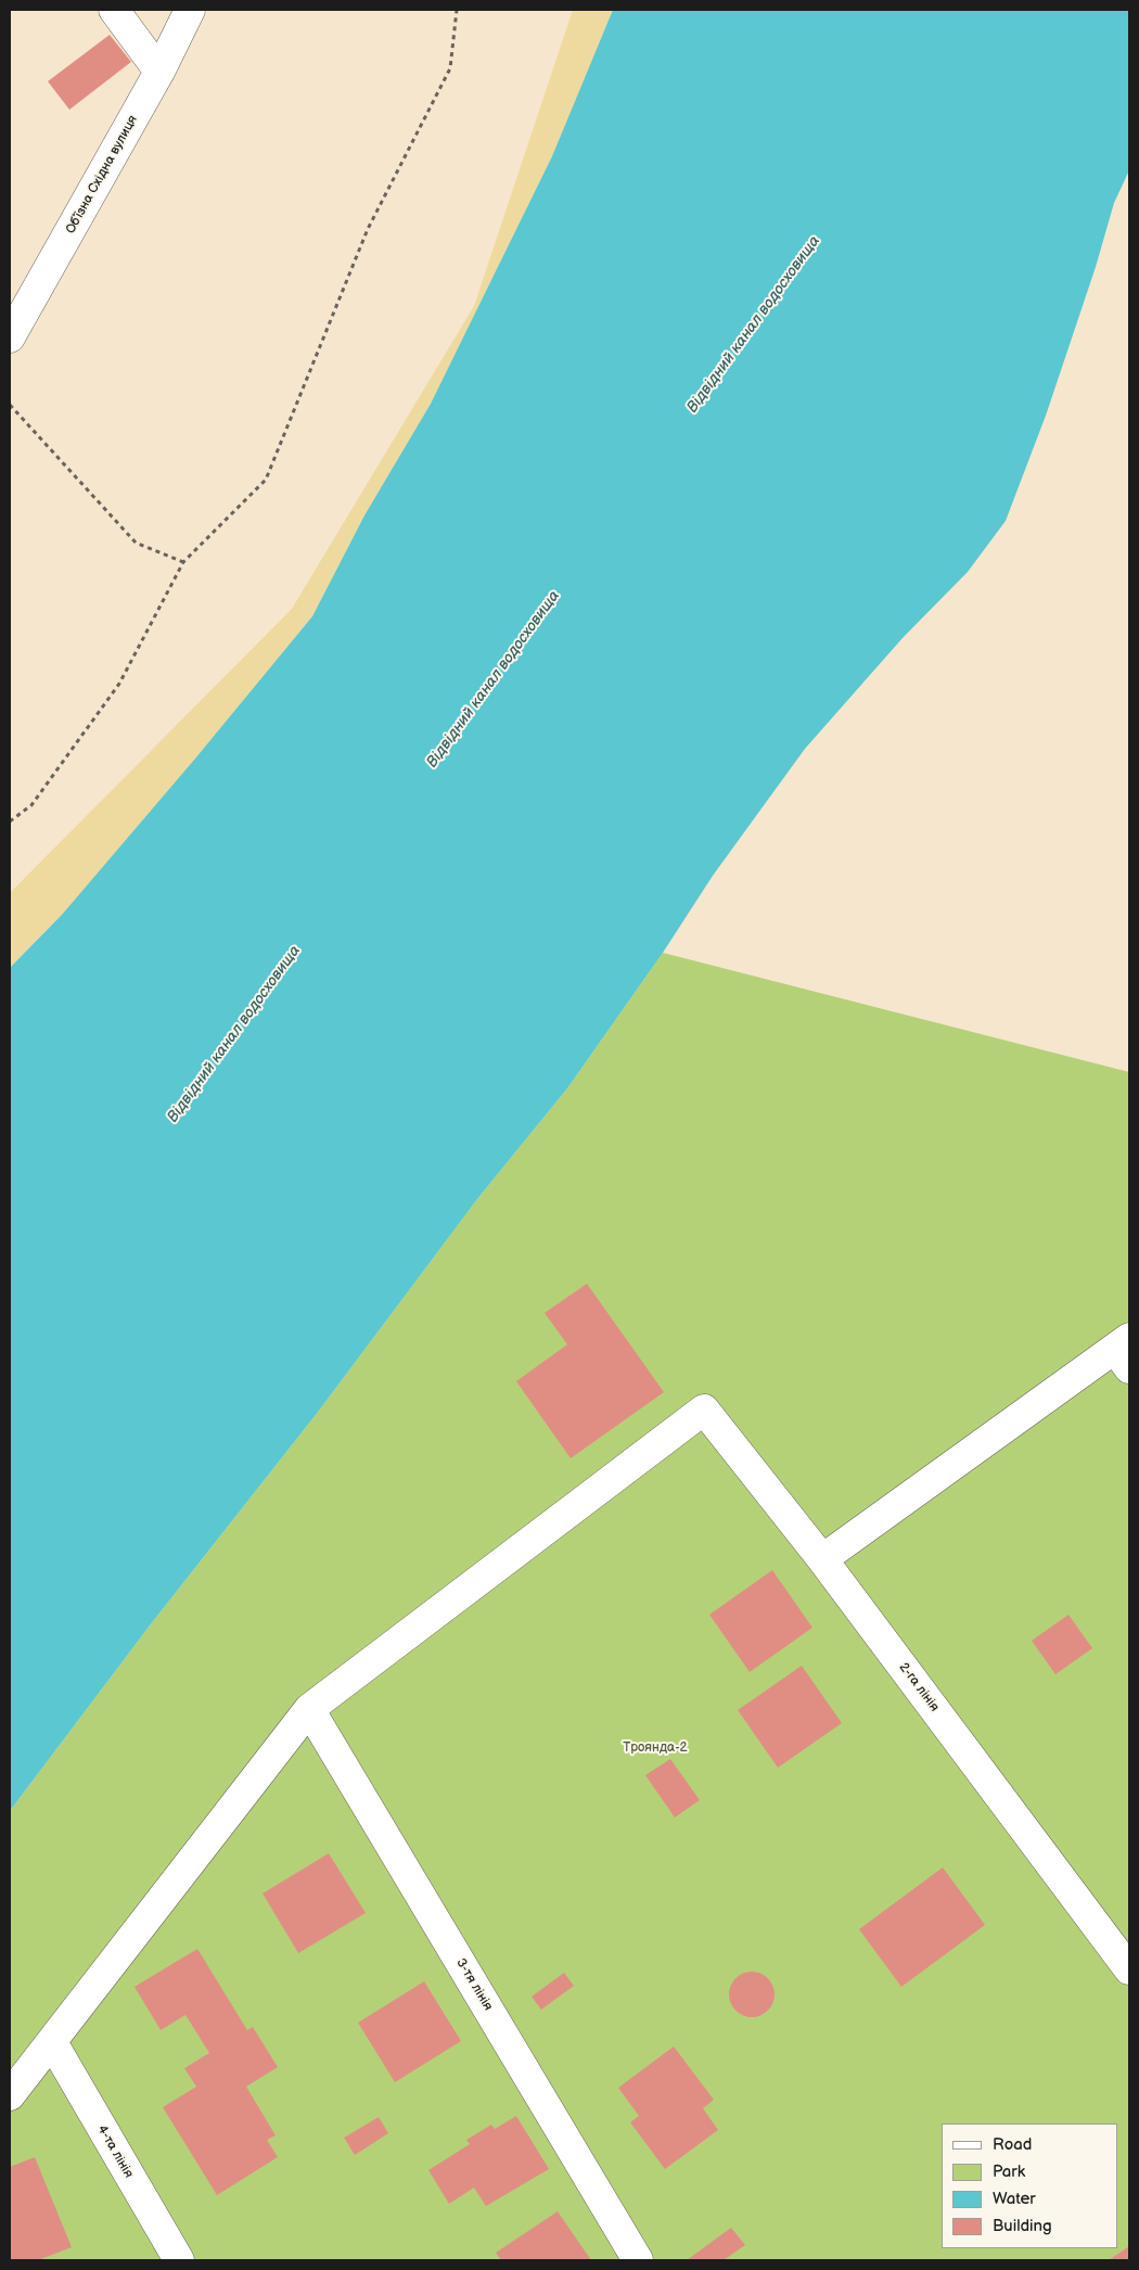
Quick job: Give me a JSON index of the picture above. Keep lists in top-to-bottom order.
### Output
{
  "streets": {
    "street": [
      "Обʼїзна Східна вулиця",
      "2-га лінія",
      "3-тя лінія",
      "4-та лінія"
    ]
  },
  "crossings": [
    ["2-га лінія", "3-тя лінія"]
  ],
  "water": ["Відвідний канал водосховища"],
  "parks": ["Троянда-2"],
  "legend": [
    "Road",
    "Park",
    "Water",
    "Building"
  ]
}
